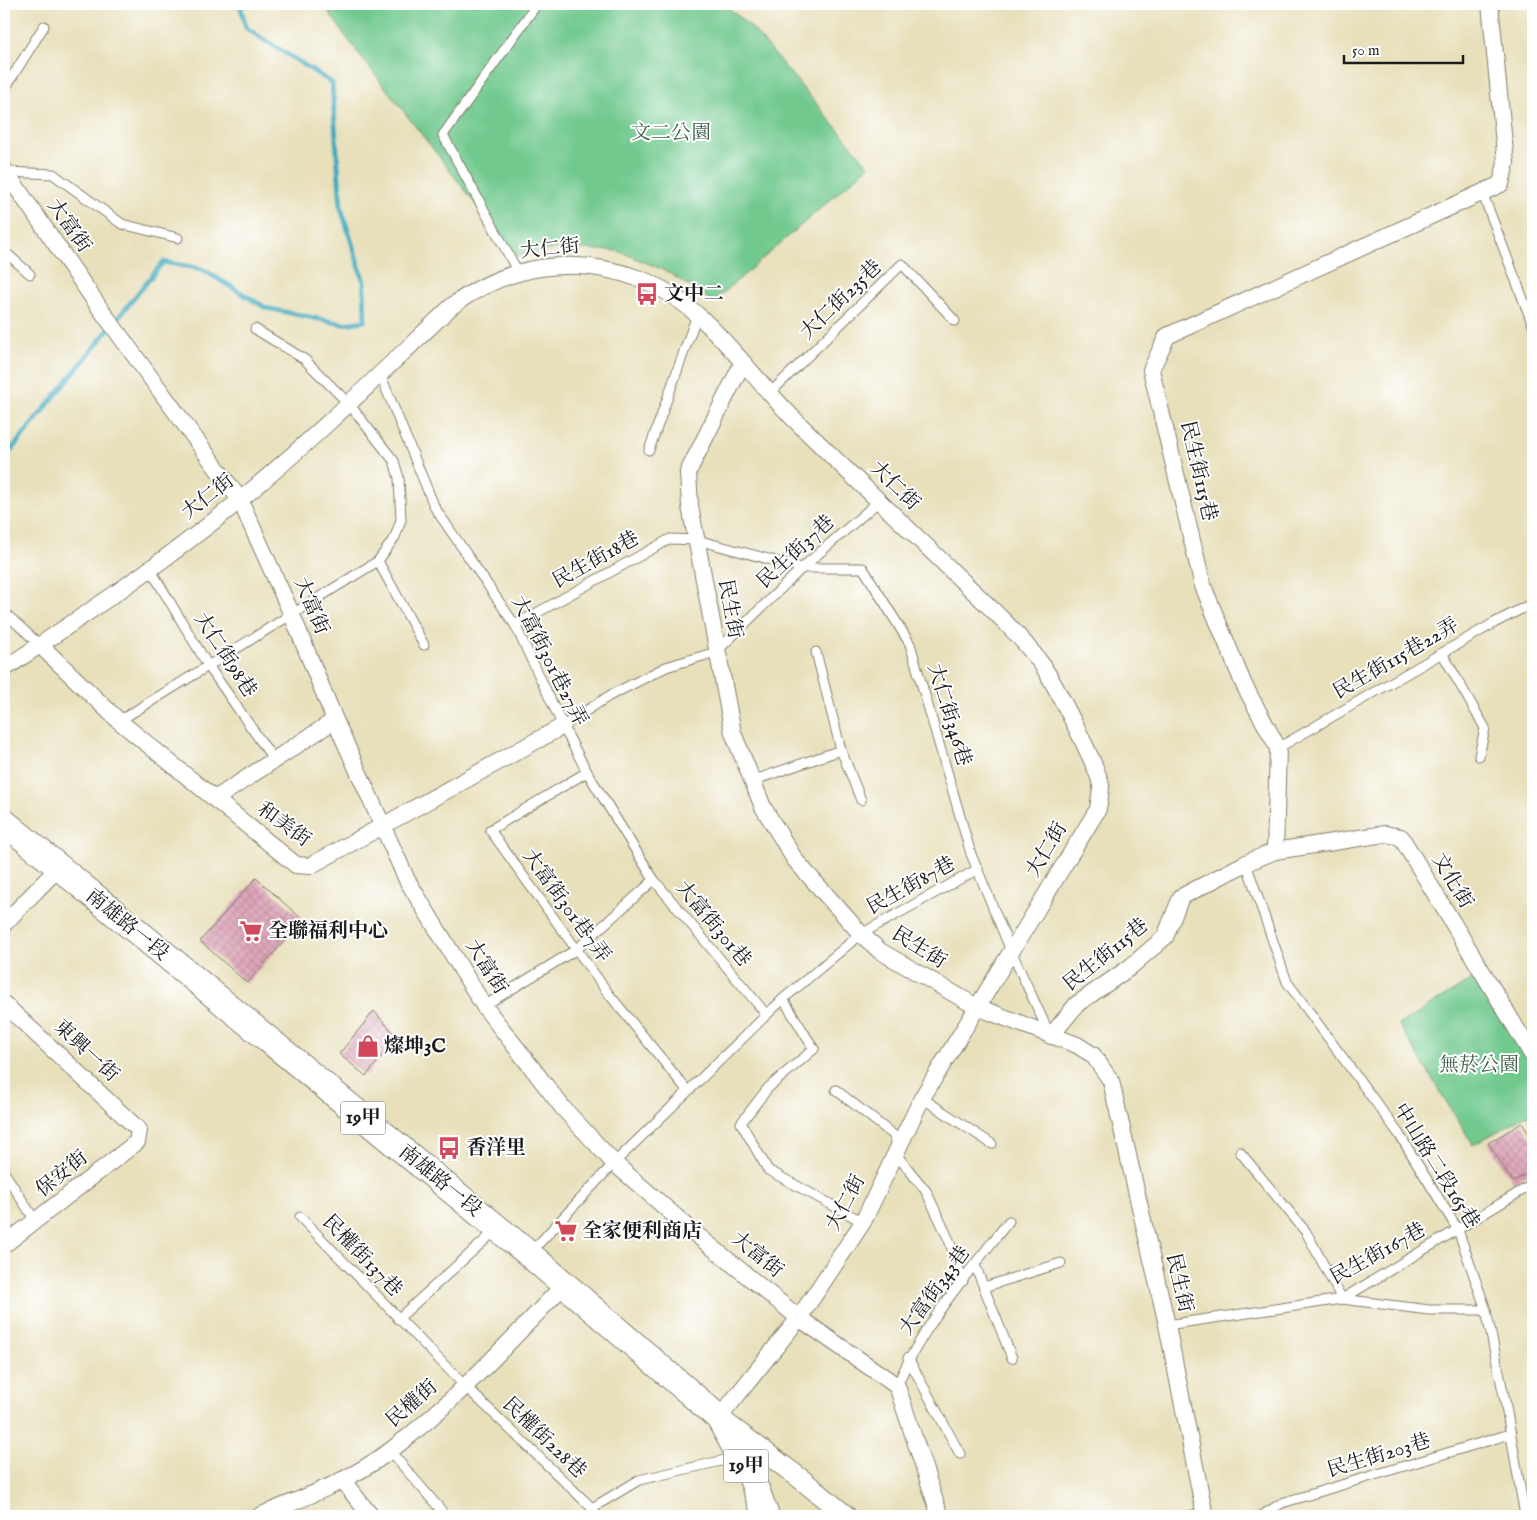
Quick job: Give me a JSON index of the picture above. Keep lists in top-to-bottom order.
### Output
{
  "streets": {
    "main road": ["南雄路一段", "19甲"],
    "street": [
      "大富街",
      "大仁街",
      "民生街115巷",
      "民生街",
      "和美街",
      "文化街",
      "東興一街",
      "保安街",
      "民權街"
    ],
    "lane": [
      "大仁街235巷",
      "民生街37巷",
      "民生街18巷",
      "大仁街98巷",
      "民生街115巷22弄",
      "大富街301巷27弄",
      "大仁街346巷",
      "民生街87巷",
      "大富街301巷7弄",
      "大富街301巷",
      "中山路二段165巷",
      "民生街167巷",
      "民權街137巷",
      "大富街343巷",
      "民權街228巷",
      "民生街203巷"
    ]
  },
  "crossings": [
    ["大富街", "大仁街"],
    ["大富街", "和美街"],
    ["大富街", "大富街301巷"],
    ["大富街", "大富街343巷"],
    ["大仁街", "大仁街235巷"],
    ["大仁街", "民生街37巷"],
    ["大仁街", "民生街"],
    ["大仁街", "大仁街98巷"],
    ["大仁街", "大富街301巷27弄"],
    ["大仁街", "大仁街346巷"],
    ["大仁街", "和美街"],
    ["大仁街", "南雄路一段"],
    ["民生街115巷", "民生街"],
    ["民生街115巷", "民生街115巷22弄"],
    ["民生街115巷", "大仁街346巷"],
    ["民生街115巷", "文化街"],
    ["民生街115巷", "中山路二段165巷"],
    ["民生街37巷", "民生街"],
    ["民生街37巷", "大仁街346巷"],
    ["民生街18巷", "民生街"],
    ["民生街18巷", "大富街301巷27弄"],
    ["民生街18巷", "大仁街346巷"],
    ["民生街", "大仁街346巷"],
    ["民生街", "民生街87巷"],
    ["民生街", "民生街167巷"],
    ["大富街301巷27弄", "和美街"],
    ["大富街301巷27弄", "大富街301巷7弄"],
    ["大富街301巷27弄", "大富街301巷"],
    ["大仁街346巷", "民生街87巷"],
    ["大富街301巷7弄", "大富街301巷"],
    ["南雄路一段", "民權街137巷"],
    ["南雄路一段", "民權街"],
    ["東興一街", "保安街"],
    ["中山路二段165巷", "民生街167巷"],
    ["中山路二段165巷", "民生街203巷"],
    ["民權街137巷", "民權街"],
    ["民權街137巷", "民權街228巷"],
    ["民權街", "民權街228巷"]
  ],
  "parks": ["文二公園", "無菸公園"],
  "places": {
    "bus stop": ["文中二", "香洋里"],
    "supermarket": ["全聯福利中心", "全家便利商店"],
    "shop": ["燦坤3C"]
  },
  "scale_bar": "50 m"
}
